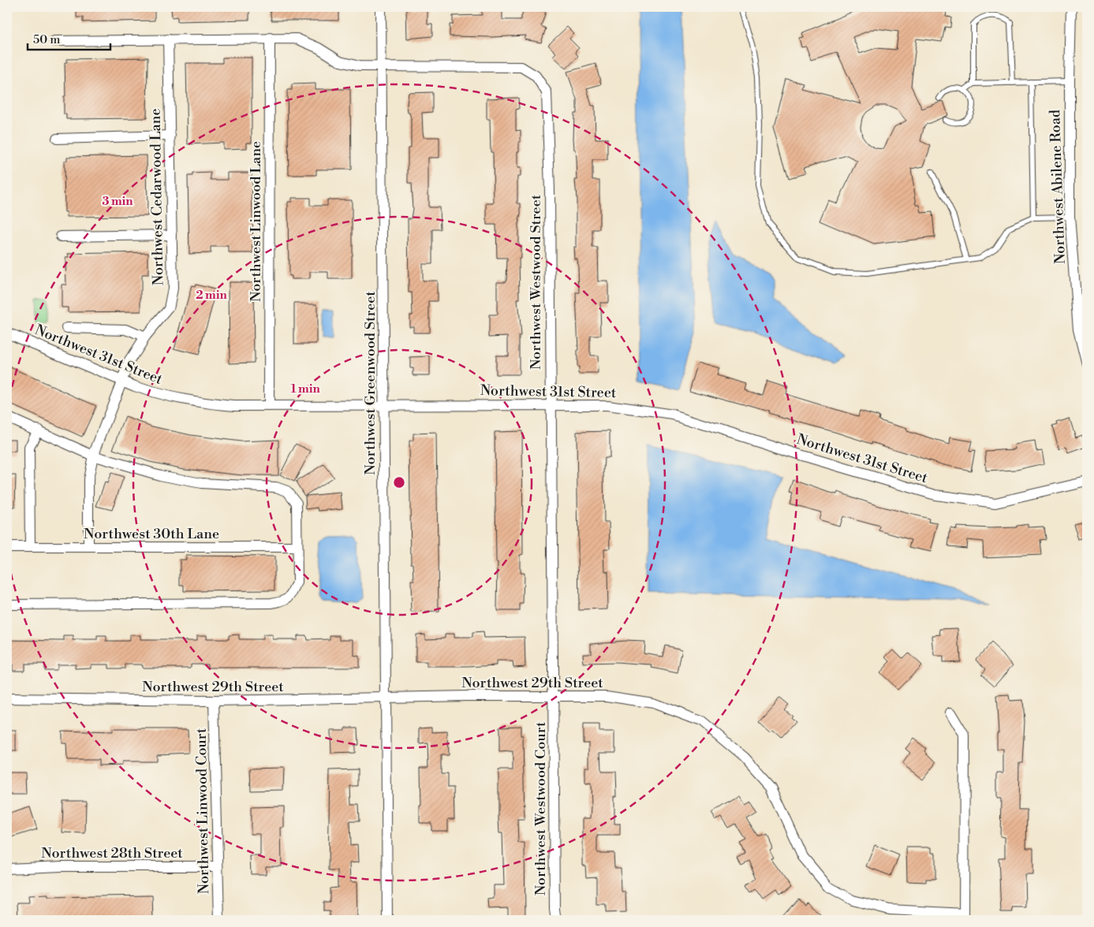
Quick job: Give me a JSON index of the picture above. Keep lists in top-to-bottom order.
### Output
{
  "streets": {
    "street": [
      "Northwest Abilene Road",
      "Northwest Cedarwood Lane",
      "Northwest Linwood Lane",
      "Northwest Westwood Street",
      "Northwest 31st Street",
      "Northwest Greenwood Street",
      "Northwest 30th Lane",
      "Northwest 29th Street",
      "Northwest Westwood Court",
      "Northwest Linwood Court",
      "Northwest 28th Street"
    ]
  },
  "crossings": [
    ["Northwest Cedarwood Lane", "Northwest Westwood Street"],
    ["Northwest Cedarwood Lane", "Northwest 31st Street"],
    ["Northwest Cedarwood Lane", "Northwest 30th Lane"],
    ["Northwest Linwood Lane", "Northwest Westwood Street"],
    ["Northwest Linwood Lane", "Northwest 31st Street"],
    ["Northwest Westwood Street", "Northwest 31st Street"],
    ["Northwest Westwood Street", "Northwest Greenwood Street"],
    ["Northwest Westwood Street", "Northwest 29th Street"],
    ["Northwest Westwood Street", "Northwest Westwood Court"],
    ["Northwest 31st Street", "Northwest Greenwood Street"],
    ["Northwest Greenwood Street", "Northwest 29th Street"],
    ["Northwest 29th Street", "Northwest Westwood Court"],
    ["Northwest 29th Street", "Northwest Linwood Court"],
    ["Northwest Linwood Court", "Northwest 28th Street"]
  ],
  "scale_bar": "50 m",
  "rings": ["3 min", "2 min", "1 min"]
}
